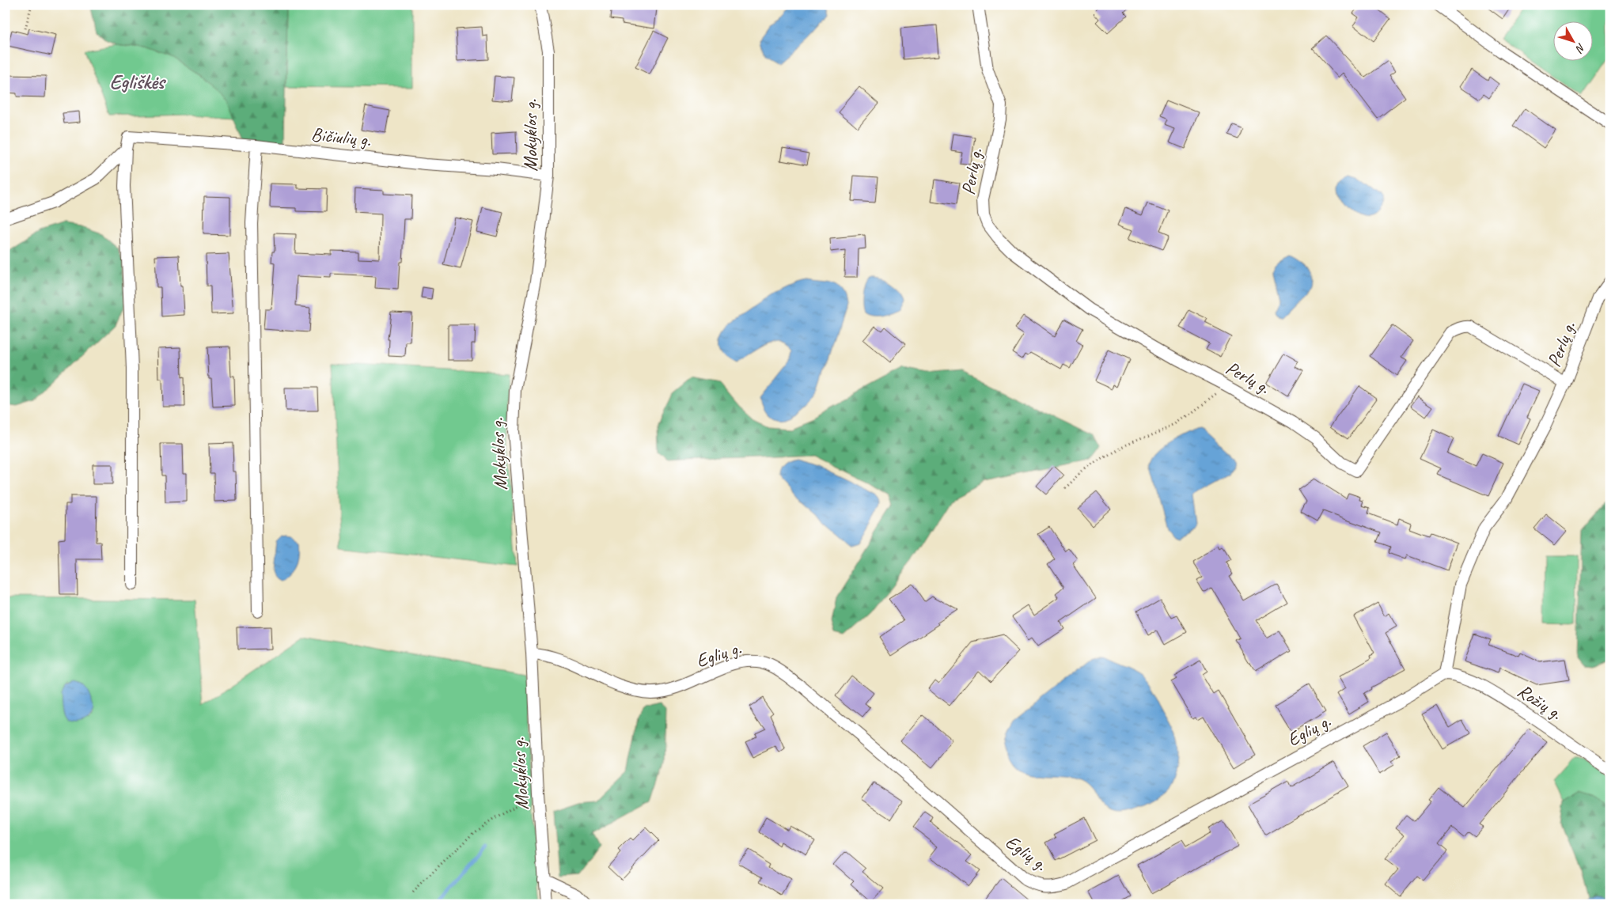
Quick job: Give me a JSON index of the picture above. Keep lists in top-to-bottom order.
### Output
{
  "streets": {
    "street": [
      "Mokyklos g.",
      "Bičiulių g.",
      "Perlų g.",
      "Eglių g.",
      "Rožių g."
    ]
  },
  "crossings": [
    ["Mokyklos g.", "Bičiulių g."],
    ["Mokyklos g.", "Eglių g."],
    ["Eglių g.", "Rožių g."]
  ],
  "districts": ["Egliškės"],
  "north": "bottom right"
}
